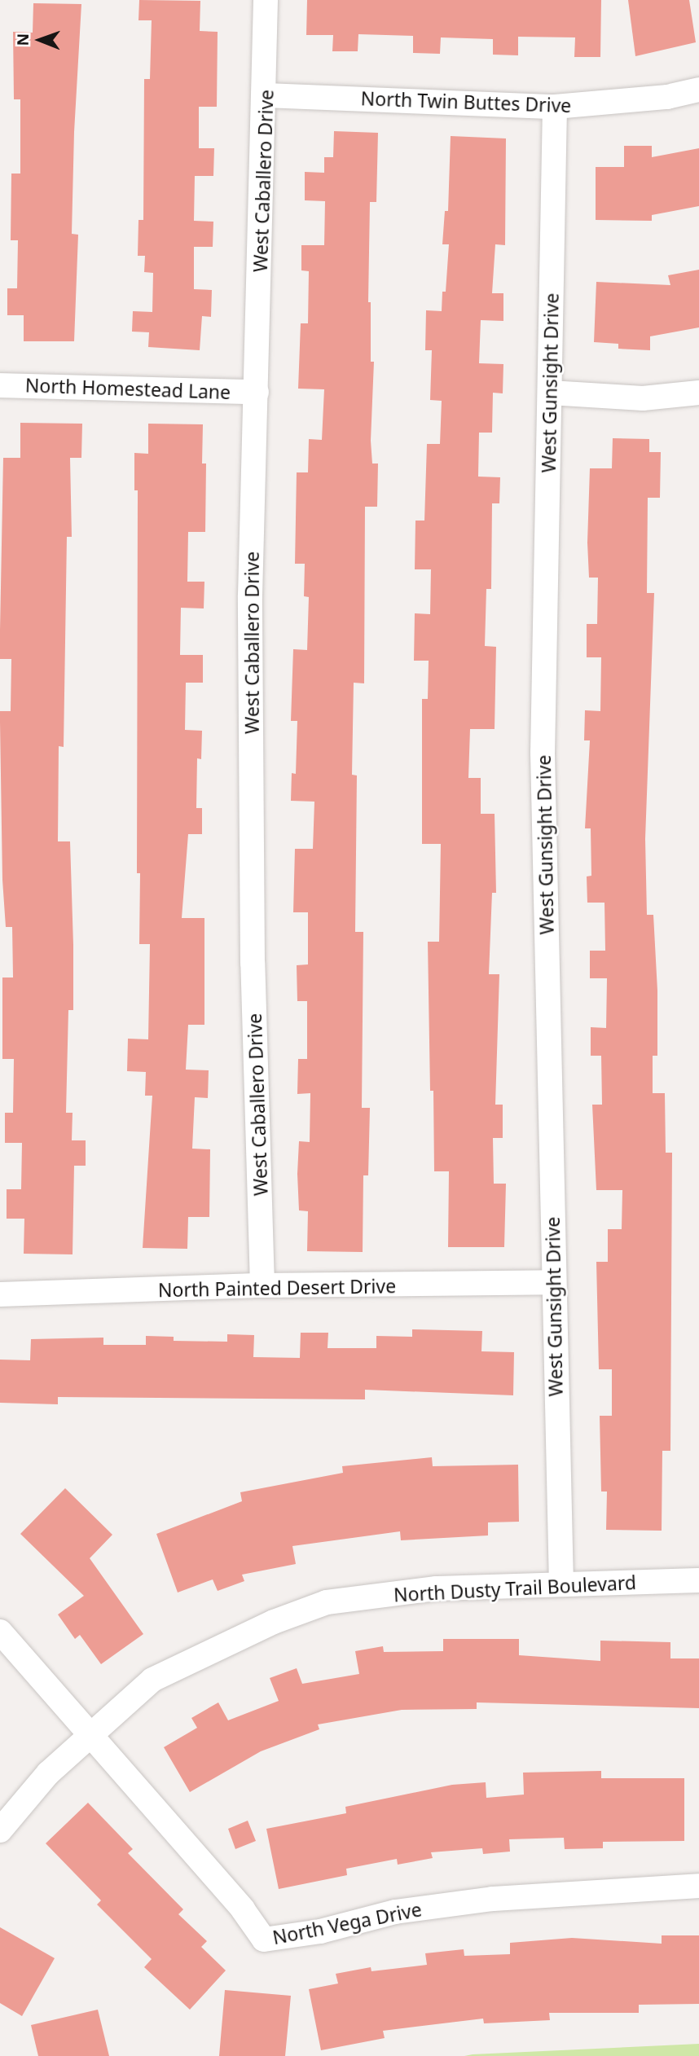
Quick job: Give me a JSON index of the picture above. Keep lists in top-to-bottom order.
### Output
{
  "streets": {
    "street": [
      "North Twin Buttes Drive",
      "West Caballero Drive",
      "West Gunsight Drive",
      "North Homestead Lane",
      "North Painted Desert Drive",
      "North Dusty Trail Boulevard",
      "North Vega Drive"
    ]
  },
  "crossings": [
    ["North Twin Buttes Drive", "West Caballero Drive"],
    ["North Twin Buttes Drive", "West Gunsight Drive"],
    ["West Caballero Drive", "North Homestead Lane"],
    ["West Caballero Drive", "North Painted Desert Drive"],
    ["West Gunsight Drive", "North Painted Desert Drive"],
    ["West Gunsight Drive", "North Dusty Trail Boulevard"],
    ["North Dusty Trail Boulevard", "North Vega Drive"]
  ],
  "north": "left"
}
